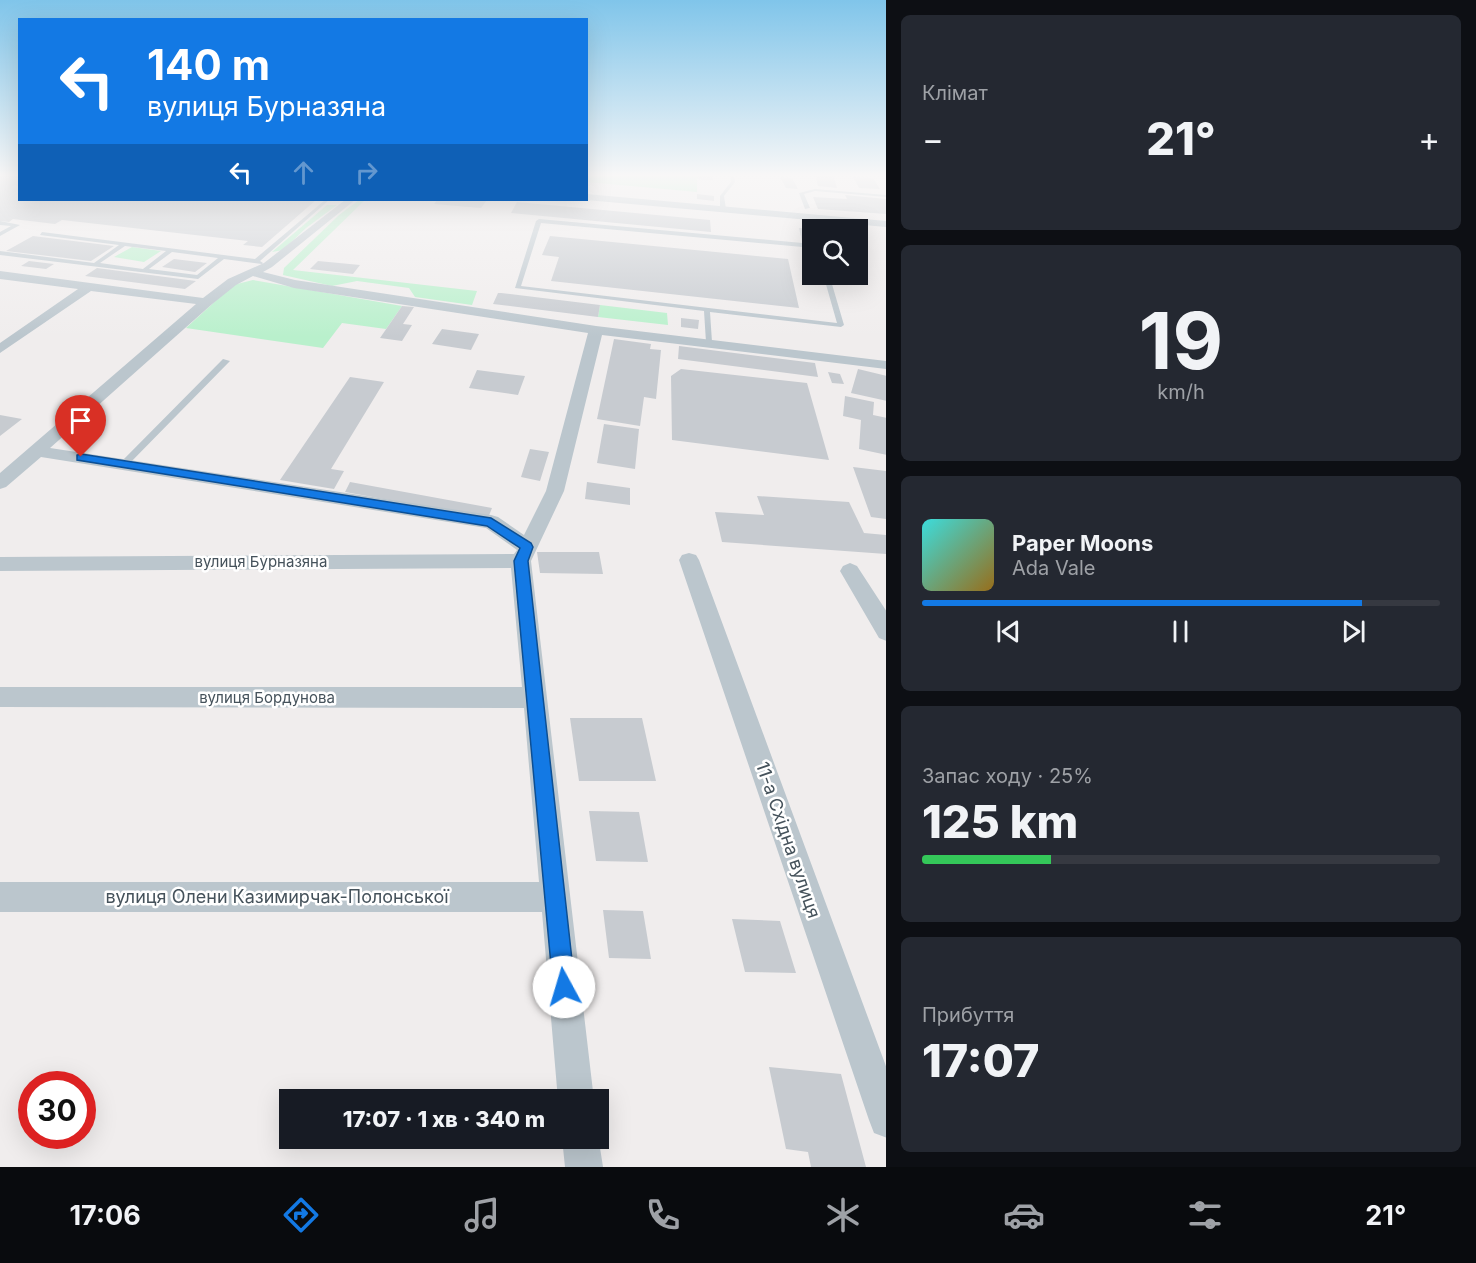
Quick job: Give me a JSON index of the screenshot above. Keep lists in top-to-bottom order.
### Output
{
  "streets": {
    "street": [
      "вулиця Бурназяна",
      "вулиця Бордунова",
      "11-а Східна вулиця",
      "вулиця Олени Казимирчак-Полонської"
    ]
  },
  "page": {
    "tile": [
      "Клімат",
      ["19", "km/h"],
      ["Запас ходу · 25%", "125 km"],
      ["Прибуття", "17:07"]
    ],
    "turn": ["140 m", "вулиця Бурназяна"],
    "heat": ["−", "21°", "+"],
    "song": ["Paper Moons", "Ada Vale"],
    "limit": "30",
    "trip": "17:07 · 1 хв · 340 m",
    "tabs": ["17:06", "21°"]
  }
}
